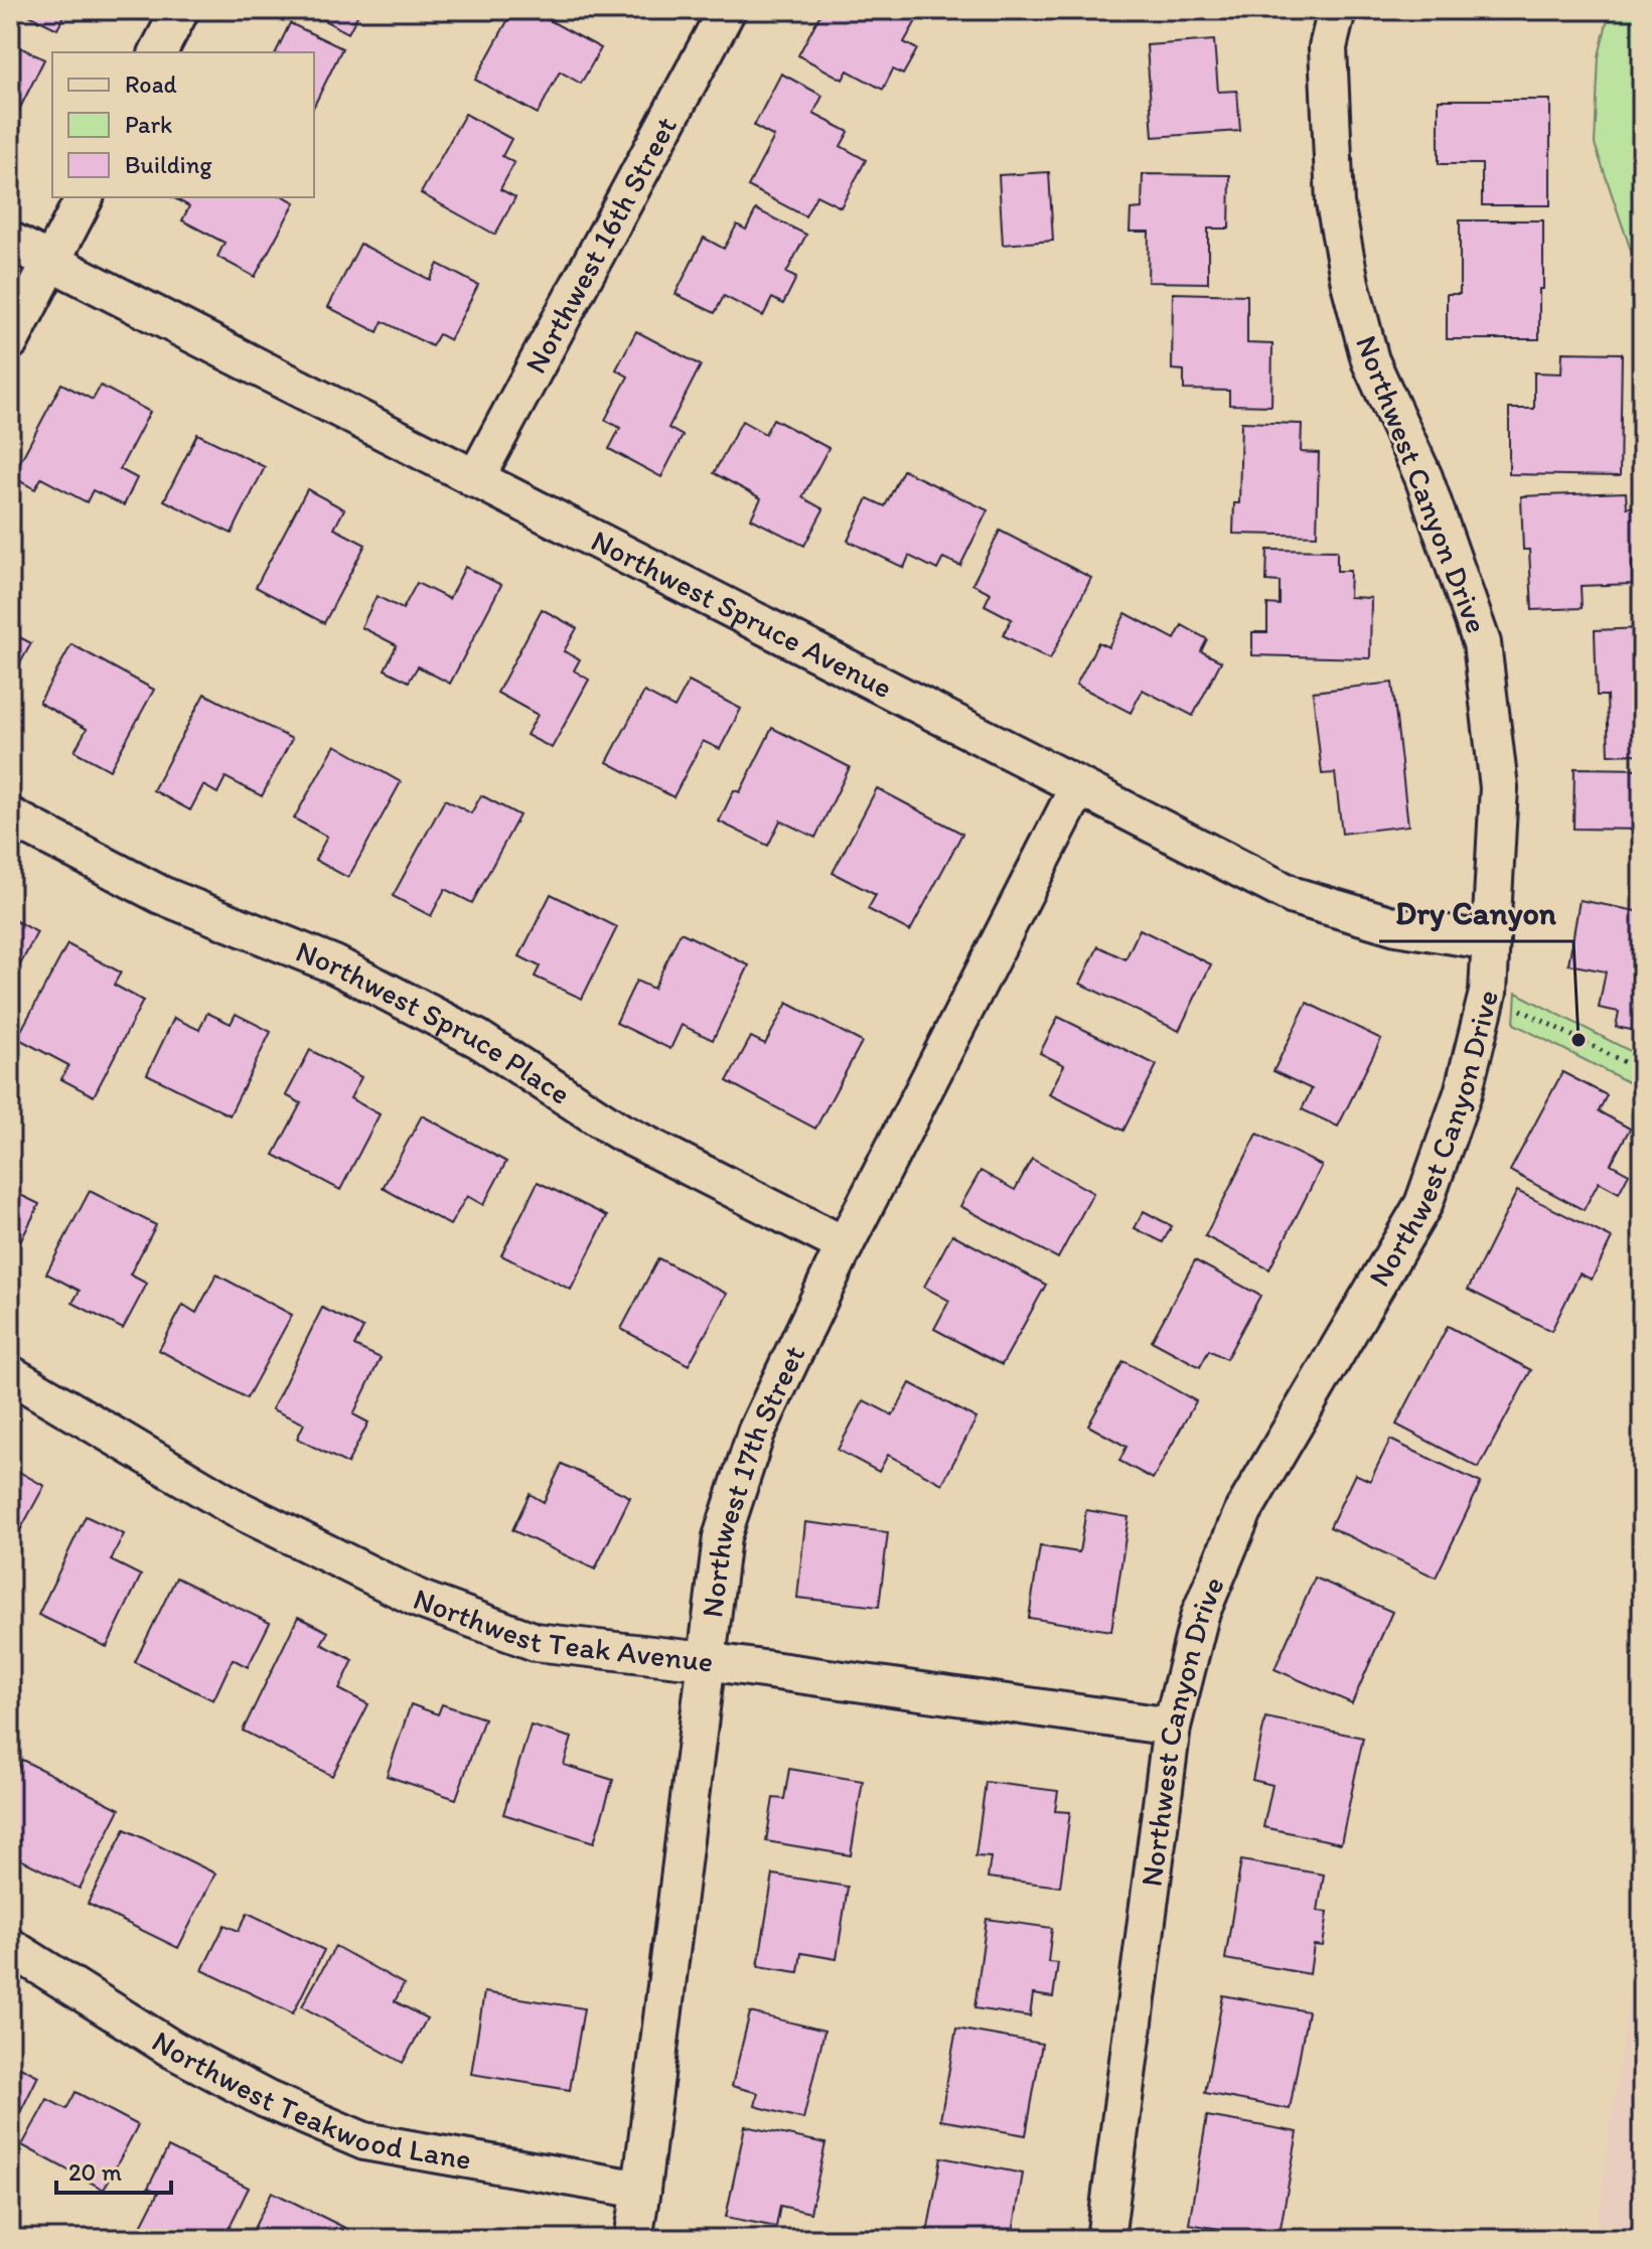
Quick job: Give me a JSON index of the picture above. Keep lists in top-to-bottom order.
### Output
{
  "streets": {
    "street": [
      "Northwest 16th Street",
      "Northwest Canyon Drive",
      "Northwest Spruce Avenue",
      "Northwest Spruce Place",
      "Northwest 17th Street",
      "Northwest Teak Avenue",
      "Northwest Teakwood Lane"
    ]
  },
  "crossings": [
    ["Northwest 16th Street", "Northwest Spruce Avenue"],
    ["Northwest Canyon Drive", "Northwest Spruce Avenue"],
    ["Northwest Canyon Drive", "Northwest Teak Avenue"],
    ["Northwest Spruce Avenue", "Northwest 17th Street"],
    ["Northwest Spruce Place", "Northwest 17th Street"],
    ["Northwest 17th Street", "Northwest Teak Avenue"],
    ["Northwest 17th Street", "Northwest Teakwood Lane"]
  ],
  "places": ["Dry Canyon"],
  "legend": ["Road", "Park", "Building"],
  "scale_bar": "20 m"
}
